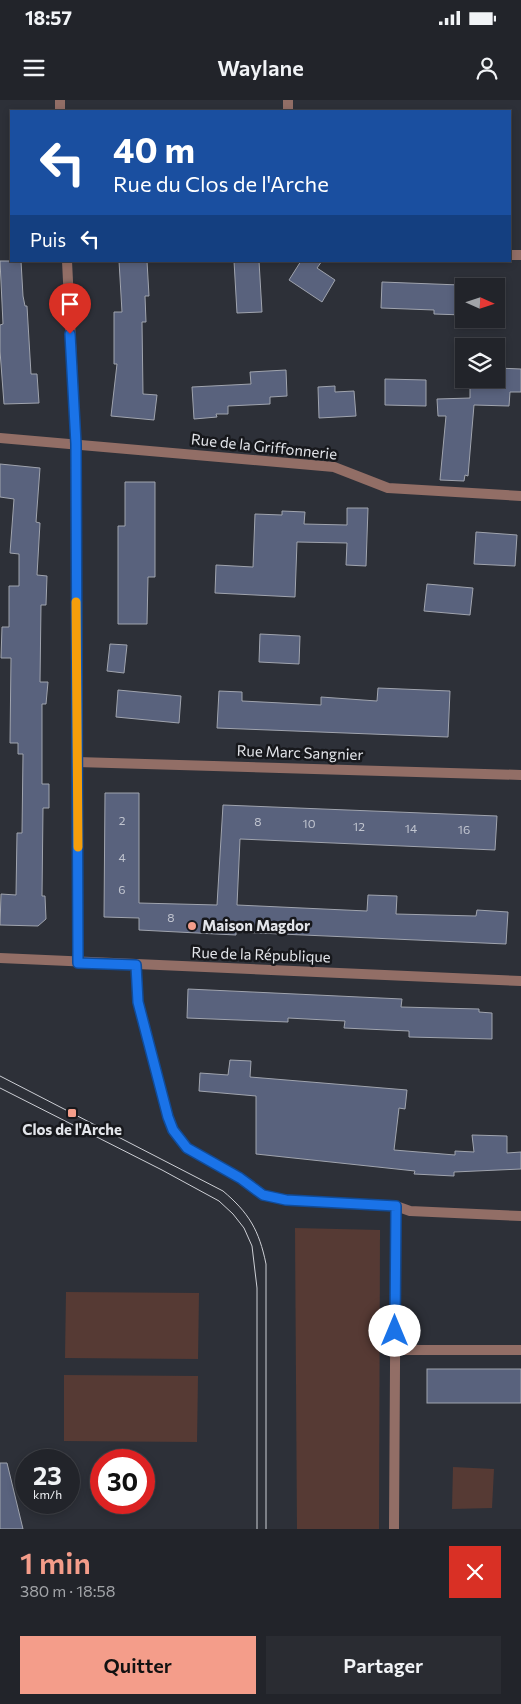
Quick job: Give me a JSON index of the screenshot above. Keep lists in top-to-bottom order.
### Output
{
  "streets": {
    "street": ["Rue de la Griffonnerie", "Rue Marc Sangnier", "Rue de la République"]
  },
  "places": {
    "other": ["Maison Magdor"],
    "transit": ["Clos de l'Arche"]
  },
  "house_numbers": [
    "2",
    "8",
    "10",
    "12",
    "14",
    "16",
    "4",
    "6",
    "8"
  ],
  "north": "right",
  "page": {
    "status": "18:57",
    "header": "Waylane",
    "turn": ["40 m", "Rue du Clos de l'Arche"],
    "then": "Puis",
    "speed": "23 km/h",
    "limit": "30",
    "heading": ["1 min", "380 m · 18:58"],
    "buttons": ["Quitter", "Partager"]
  }
}
